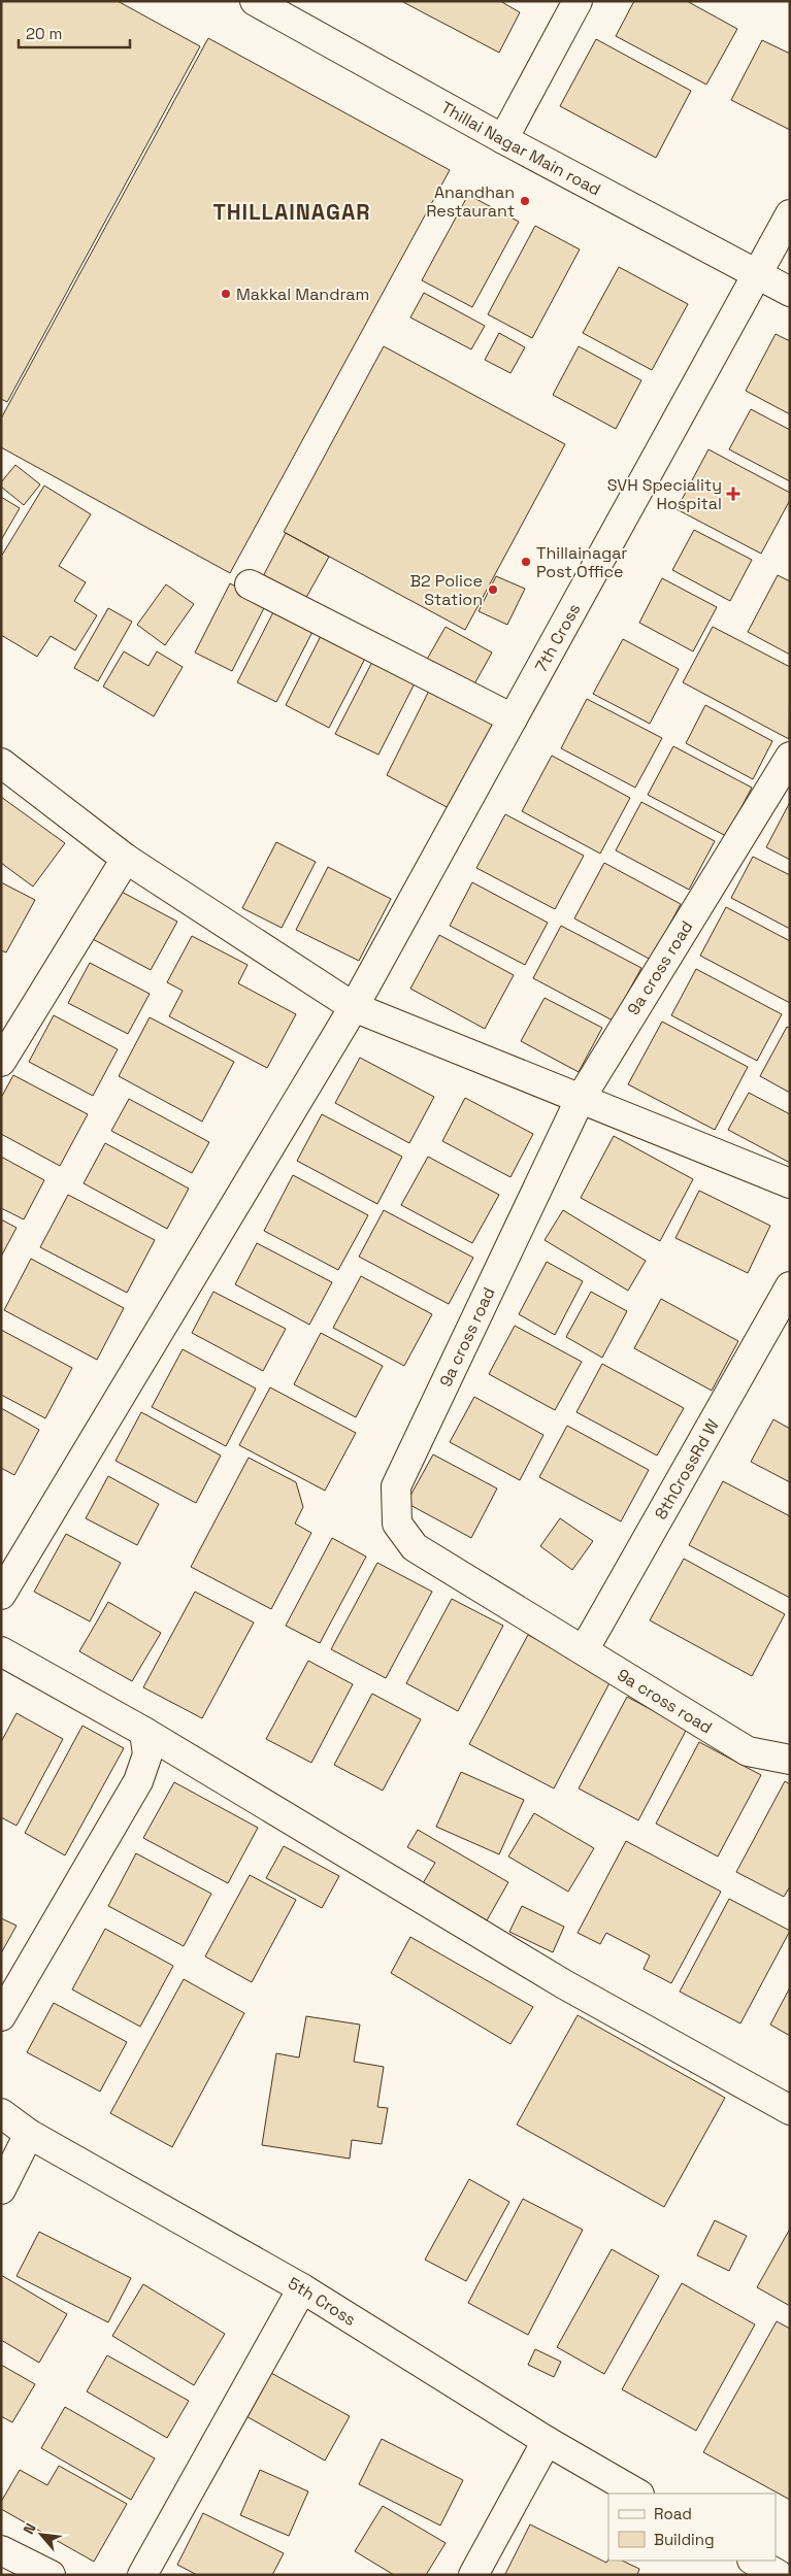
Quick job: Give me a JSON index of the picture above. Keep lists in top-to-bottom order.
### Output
{
  "streets": {
    "street": [
      "Thillai Nagar Main road",
      "7th Cross",
      "9a cross road",
      "8thCrossRd W",
      "5th Cross"
    ]
  },
  "crossings": [
    ["Thillai Nagar Main road", "7th Cross"],
    ["9a cross road", "8thCrossRd W"]
  ],
  "districts": ["THILLAINAGAR"],
  "places": {
    "other": [
      "Anandhan Restaurant",
      "Makkal Mandram",
      "Thillainagar Post Office",
      "B2 Police Station"
    ],
    "health": ["SVH Speciality Hospital"]
  },
  "legend": ["Road", "Building"],
  "scale_bar": "20 m",
  "north": "top left"
}
